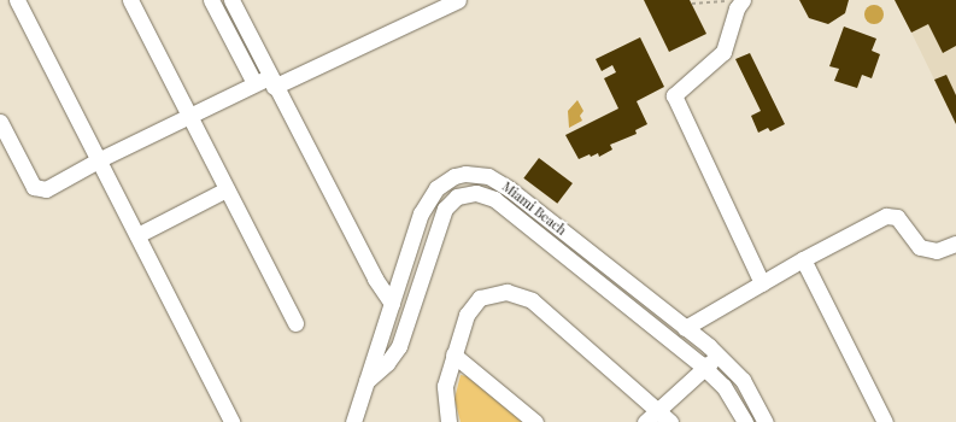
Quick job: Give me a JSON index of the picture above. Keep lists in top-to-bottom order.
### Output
{
  "streets": {
    "street": ["Miami Beach"]
  }
}
